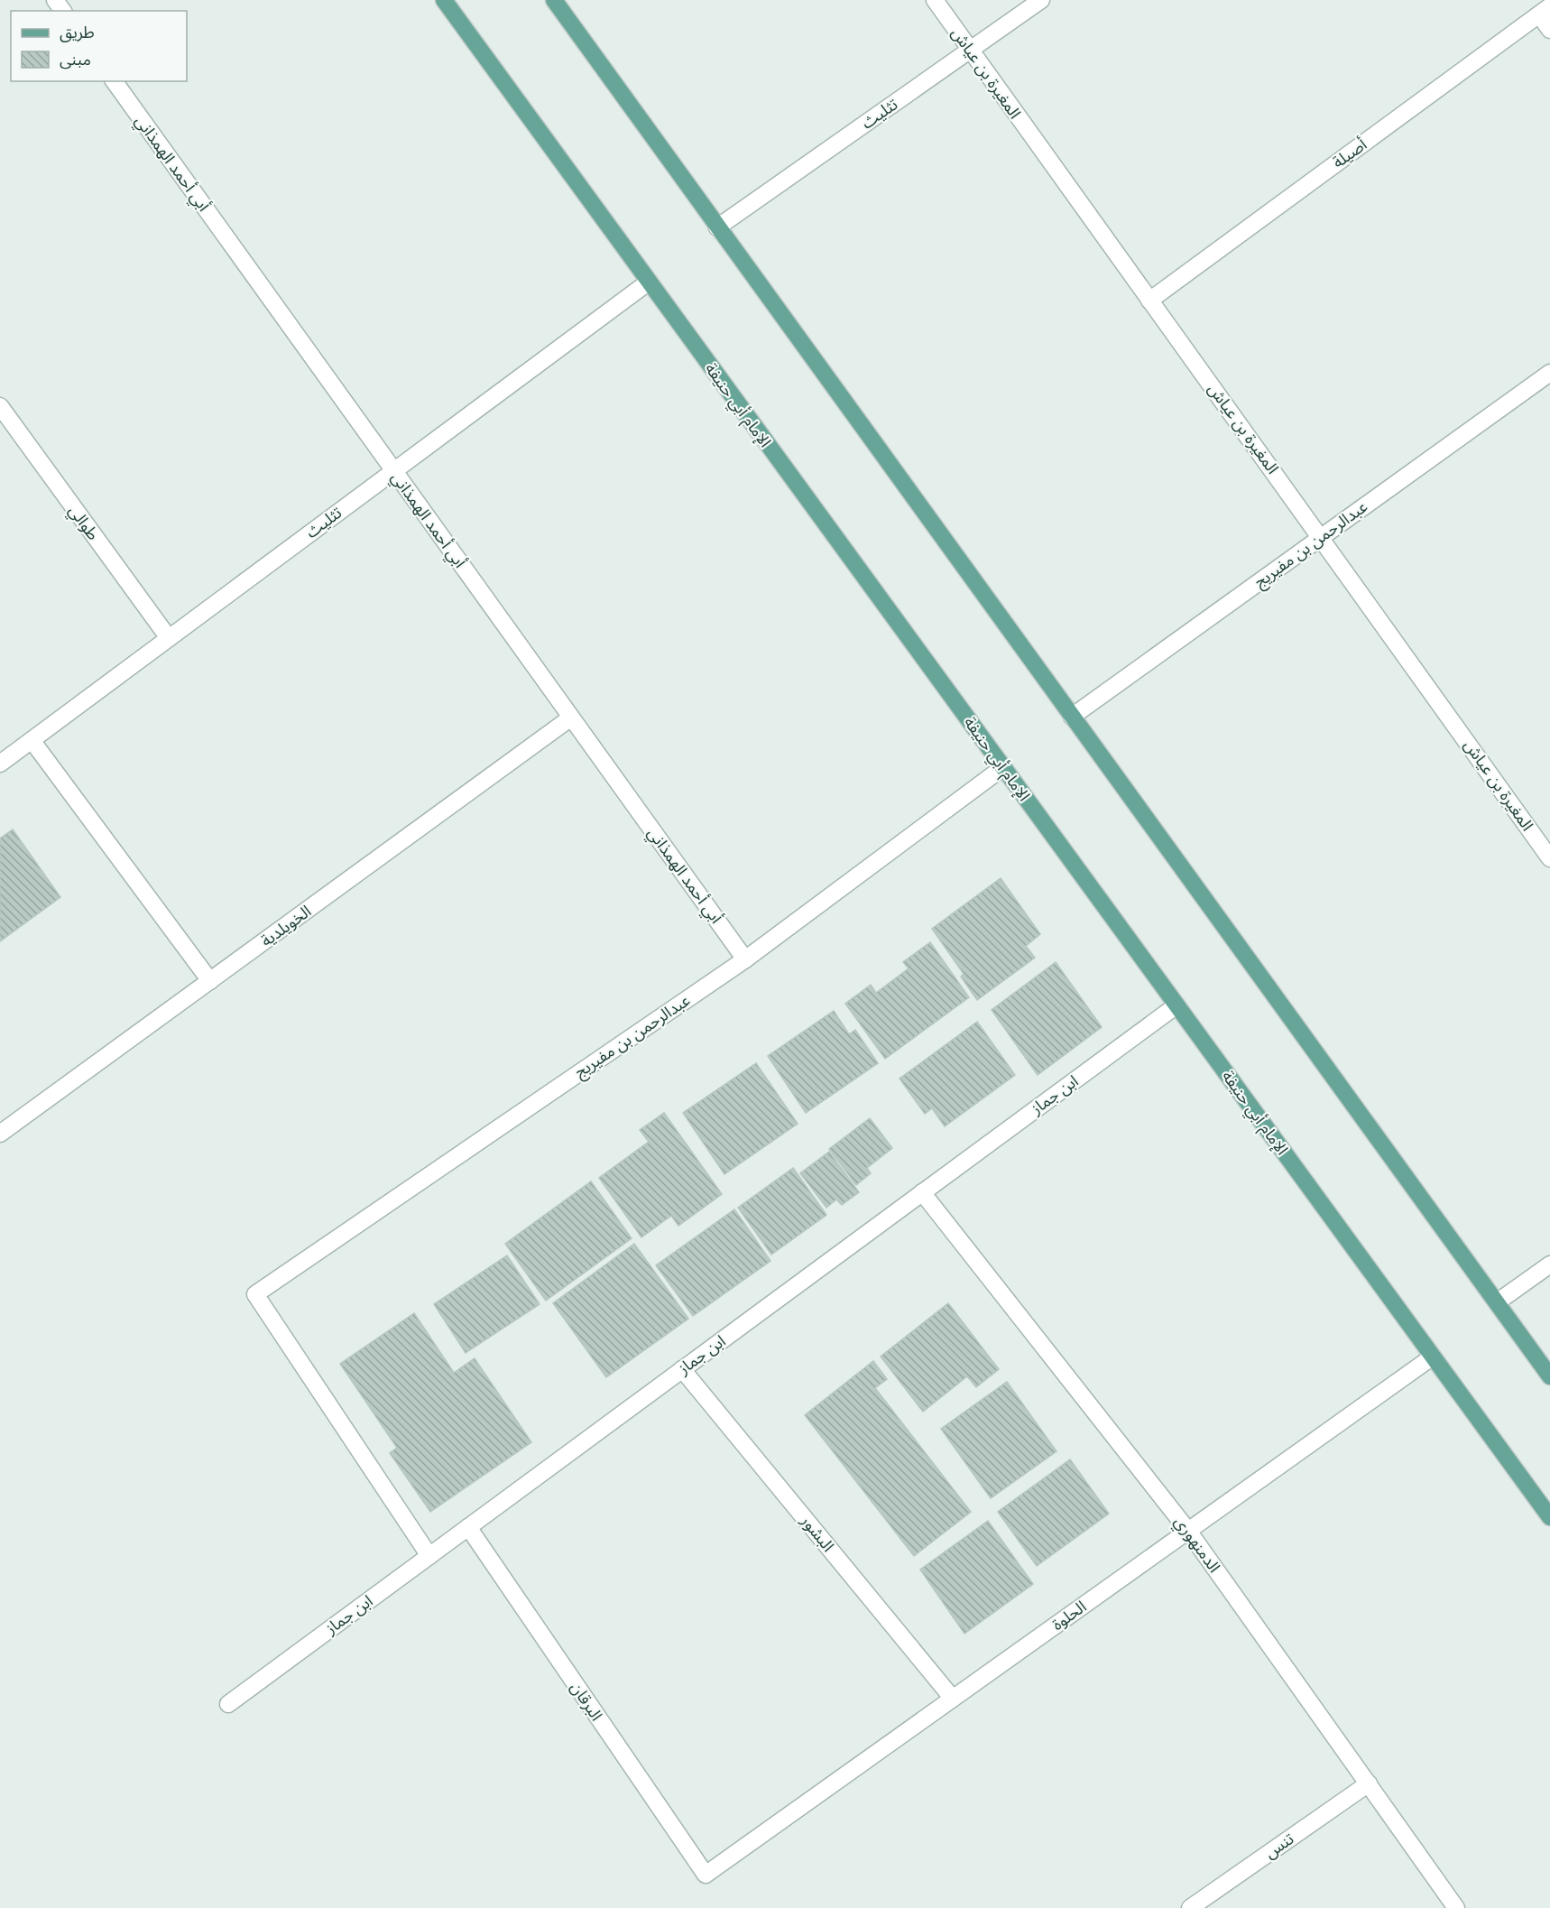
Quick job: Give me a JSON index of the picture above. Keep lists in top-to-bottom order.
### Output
{
  "streets": {
    "main road": ["الإمام أبي حنيفة"],
    "street": [
      "المغيرة بن عياش",
      "تثليث",
      "أصيلة",
      "أبي أحمد الهمذاني",
      "طوالي",
      "عبدالرحمن بن مفيريج",
      "الخويلدية",
      "ابن جماز",
      "البشور",
      "الدمنهوري",
      "الحلوة",
      "البرقان",
      "تنس"
    ]
  },
  "crossings": [
    ["المغيرة بن عياش", "تثليث"],
    ["المغيرة بن عياش", "أصيلة"],
    ["المغيرة بن عياش", "عبدالرحمن بن مفيريج"],
    ["تثليث", "أبي أحمد الهمذاني"],
    ["تثليث", "الإمام أبي حنيفة"],
    ["تثليث", "طوالي"],
    ["أبي أحمد الهمذاني", "عبدالرحمن بن مفيريج"],
    ["أبي أحمد الهمذاني", "الخويلدية"],
    ["الإمام أبي حنيفة", "عبدالرحمن بن مفيريج"],
    ["الإمام أبي حنيفة", "ابن جماز"],
    ["الإمام أبي حنيفة", "الحلوة"],
    ["عبدالرحمن بن مفيريج", "ابن جماز"],
    ["ابن جماز", "البشور"],
    ["ابن جماز", "الدمنهوري"],
    ["ابن جماز", "البرقان"],
    ["البشور", "الحلوة"],
    ["الدمنهوري", "الحلوة"],
    ["الدمنهوري", "تنس"],
    ["الحلوة", "البرقان"]
  ],
  "legend": ["طريق", "مبنى"]
}
